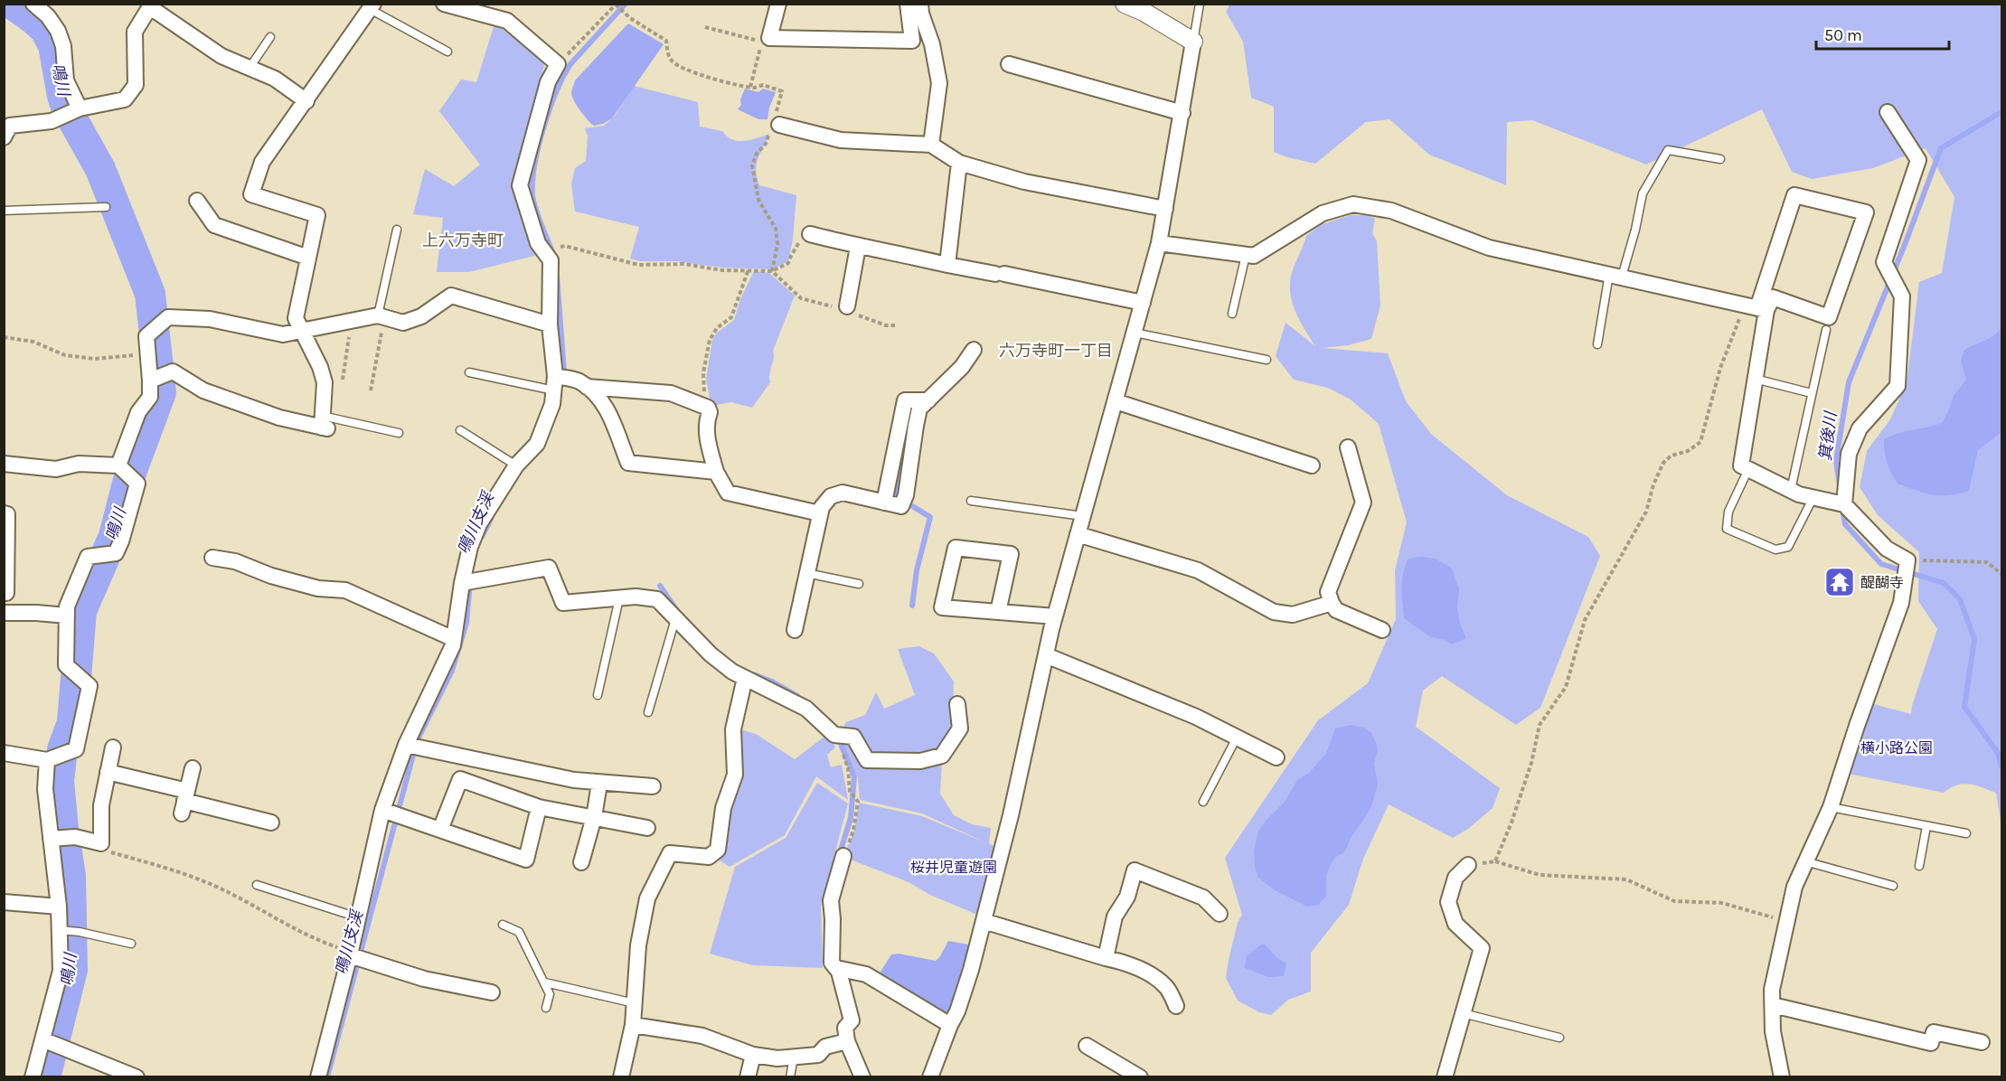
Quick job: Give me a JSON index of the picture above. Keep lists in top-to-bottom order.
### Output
{
  "districts": ["上六万寺町", "六万寺町一丁目"],
  "water": ["鳴川", "箕後川", "鳴川支渓"],
  "parks": ["横小路公園", "桜井児童遊園"],
  "places": {
    "temple": ["醍醐寺"]
  },
  "scale_bar": "50 m"
}
